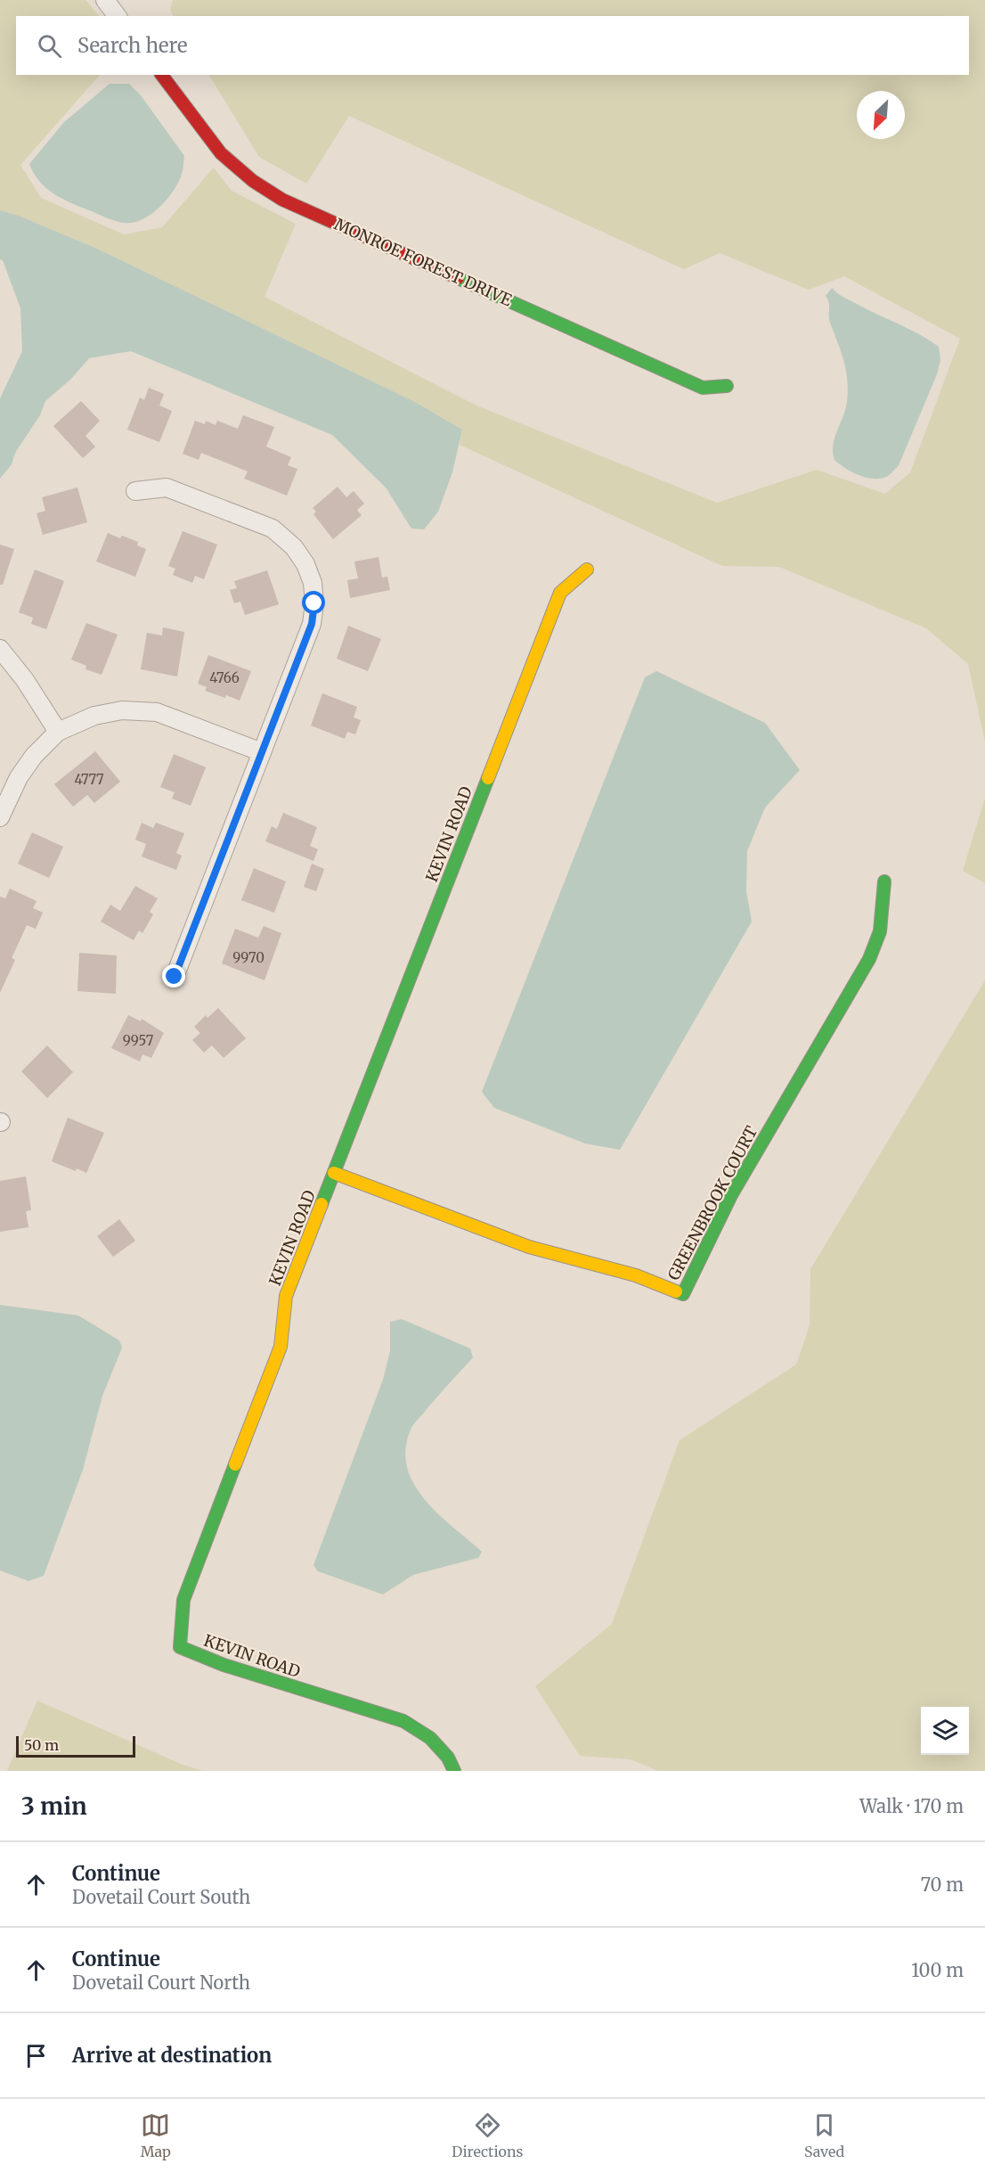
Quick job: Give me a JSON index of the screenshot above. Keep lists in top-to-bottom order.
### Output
{
  "streets": {
    "street": ["MONROE FOREST DRIVE", "KEVIN ROAD", "GREENBROOK COURT"]
  },
  "crossings": [
    ["KEVIN ROAD", "GREENBROOK COURT"]
  ],
  "house_numbers": [
    "4766",
    "4777",
    "9970",
    "9957"
  ],
  "scale_bar": "50 m",
  "north": "bottom left",
  "page": {
    "search": "Search here",
    "scale": "50 m",
    "heading": ["3 min", "Walk · 170 m"],
    "list": [
      ["Continue", "Dovetail Court South", "70 m"],
      ["Continue", "Dovetail Court North", "100 m"],
      "Arrive at destination"
    ],
    "nav": ["Map", "Directions", "Saved"]
  }
}
